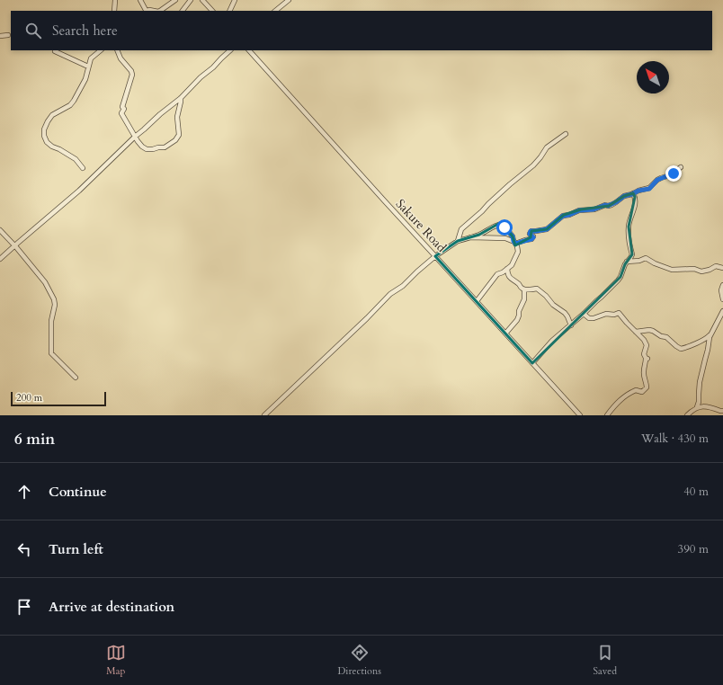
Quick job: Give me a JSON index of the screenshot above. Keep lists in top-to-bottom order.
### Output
{
  "streets": {
    "street": ["Sakure Road"]
  },
  "scale_bar": "200 m",
  "north": "top left",
  "page": {
    "search": "Search here",
    "scale": "200 m",
    "heading": ["6 min", "Walk · 430 m"],
    "list": [
      ["Continue", "40 m"],
      ["Turn left", "390 m"],
      "Arrive at destination"
    ],
    "nav": ["Map", "Directions", "Saved"]
  }
}
